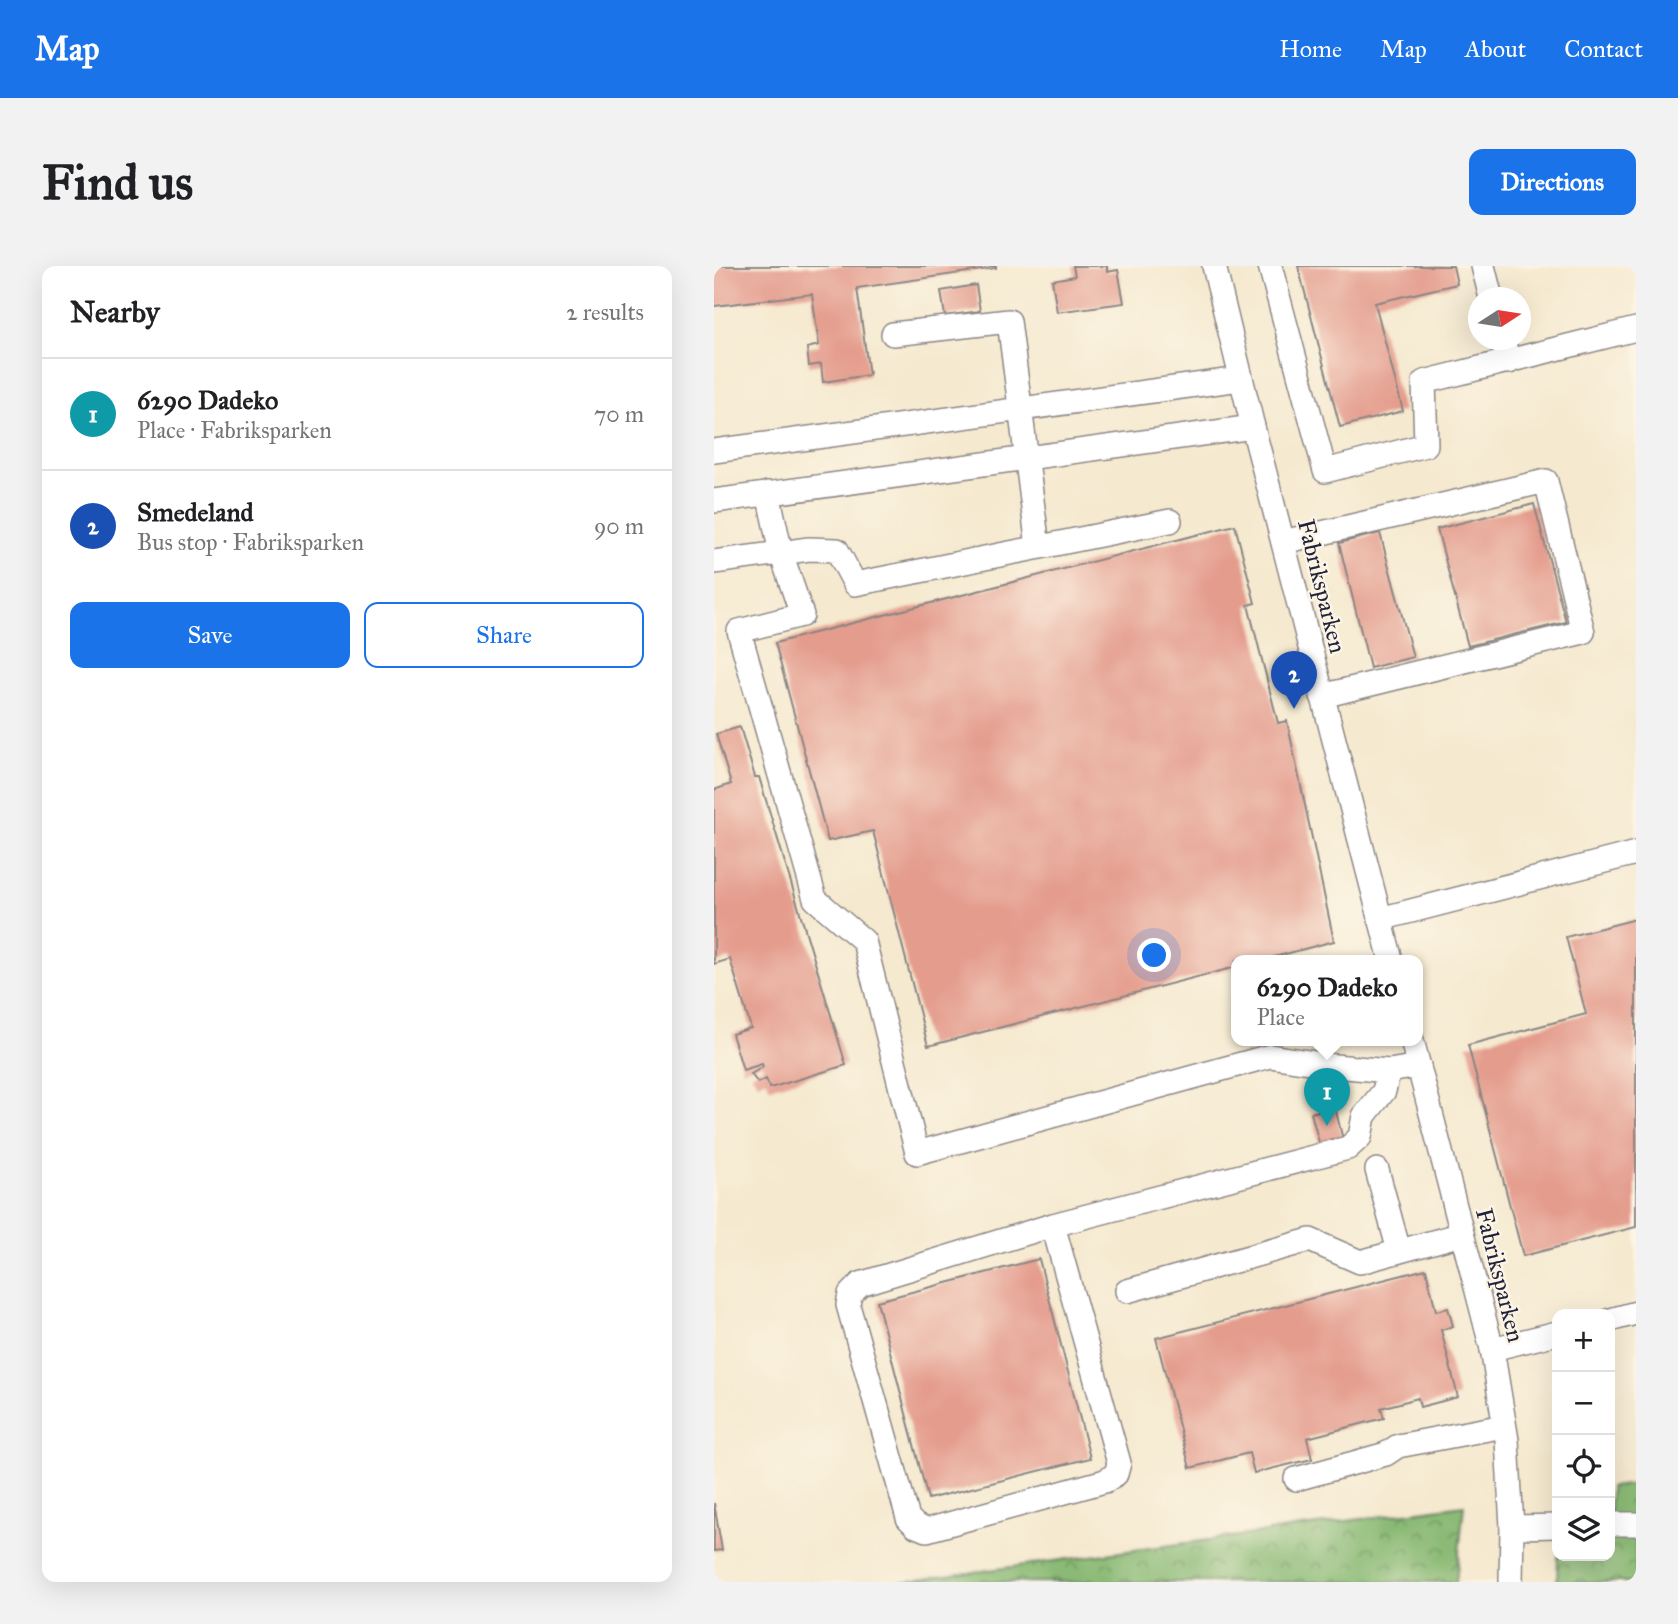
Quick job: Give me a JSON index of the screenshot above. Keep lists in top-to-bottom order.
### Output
{
  "streets": {
    "street": ["Fabriksparken"]
  },
  "north": "right",
  "page": {
    "header": "Map",
    "nav": [
      "Home",
      "Map",
      "About",
      "Contact"
    ],
    "buttons": [
      "Directions",
      ["Save", "Share"]
    ],
    "title": "Find us",
    "heading": ["Nearby", "2 results"],
    "list": [
      {
        "mark": "1",
        "name": "6290 Dadeko",
        "note": "Place · Fabriksparken",
        "value": "70 m"
      },
      {
        "mark": "2",
        "name": "Smedeland",
        "note": "Bus stop · Fabriksparken",
        "value": "90 m"
      }
    ],
    "pins": ["2", "1"],
    "popup": ["6290 Dadeko", "Place"],
    "map_buttons": ["+", "−"]
  }
}
